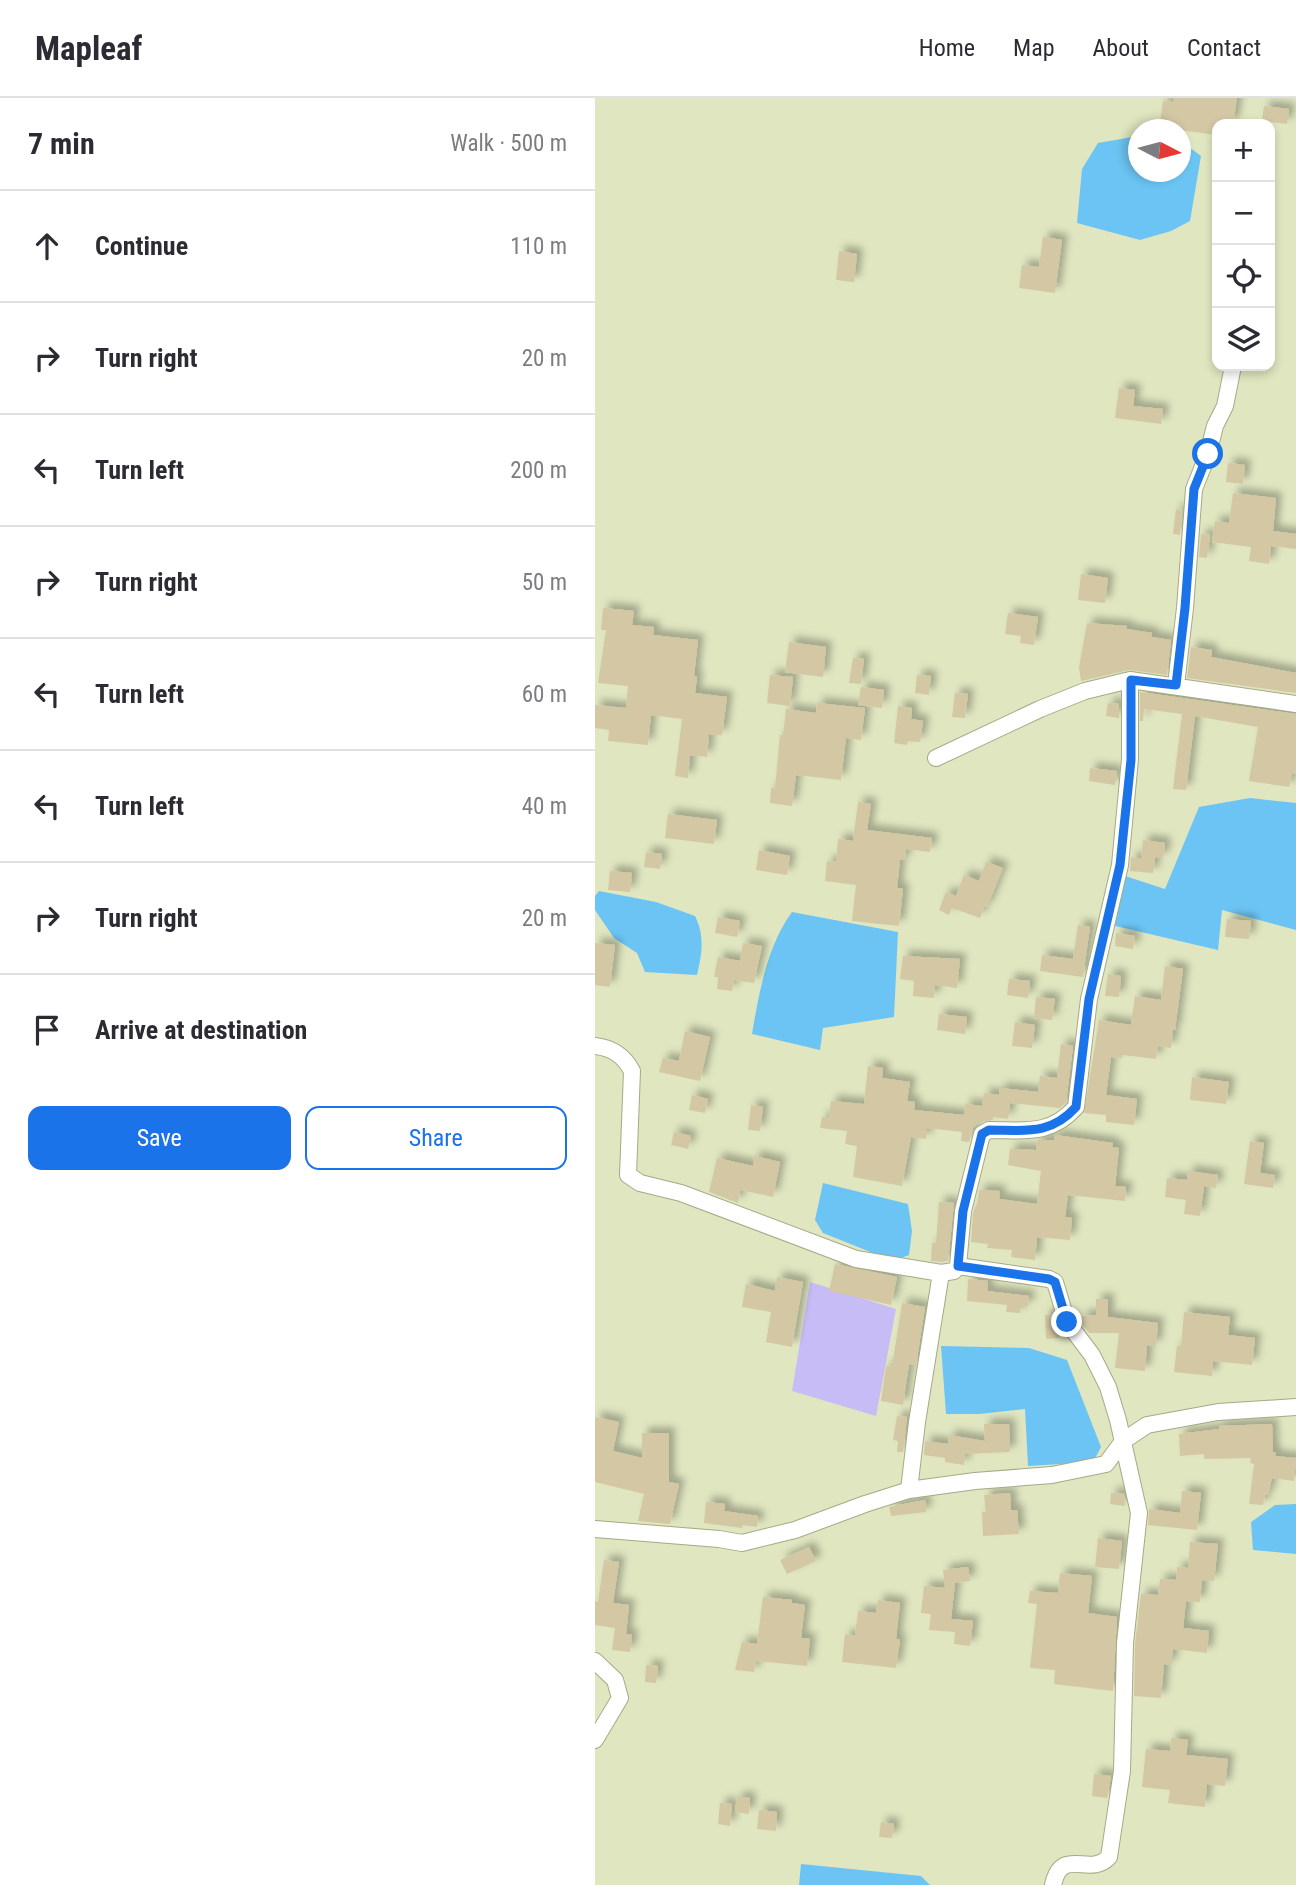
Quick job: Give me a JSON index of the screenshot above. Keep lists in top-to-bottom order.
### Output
{
  "north": "right",
  "page": {
    "header": "Mapleaf",
    "nav": [
      "Home",
      "Map",
      "About",
      "Contact"
    ],
    "heading": ["7 min", "Walk · 500 m"],
    "map_buttons": ["+", "−"],
    "list": [
      ["Continue", "110 m"],
      ["Turn right", "20 m"],
      ["Turn left", "200 m"],
      ["Turn right", "50 m"],
      ["Turn left", "60 m"],
      ["Turn left", "40 m"],
      ["Turn right", "20 m"],
      "Arrive at destination"
    ],
    "buttons": ["Save", "Share"]
  }
}
